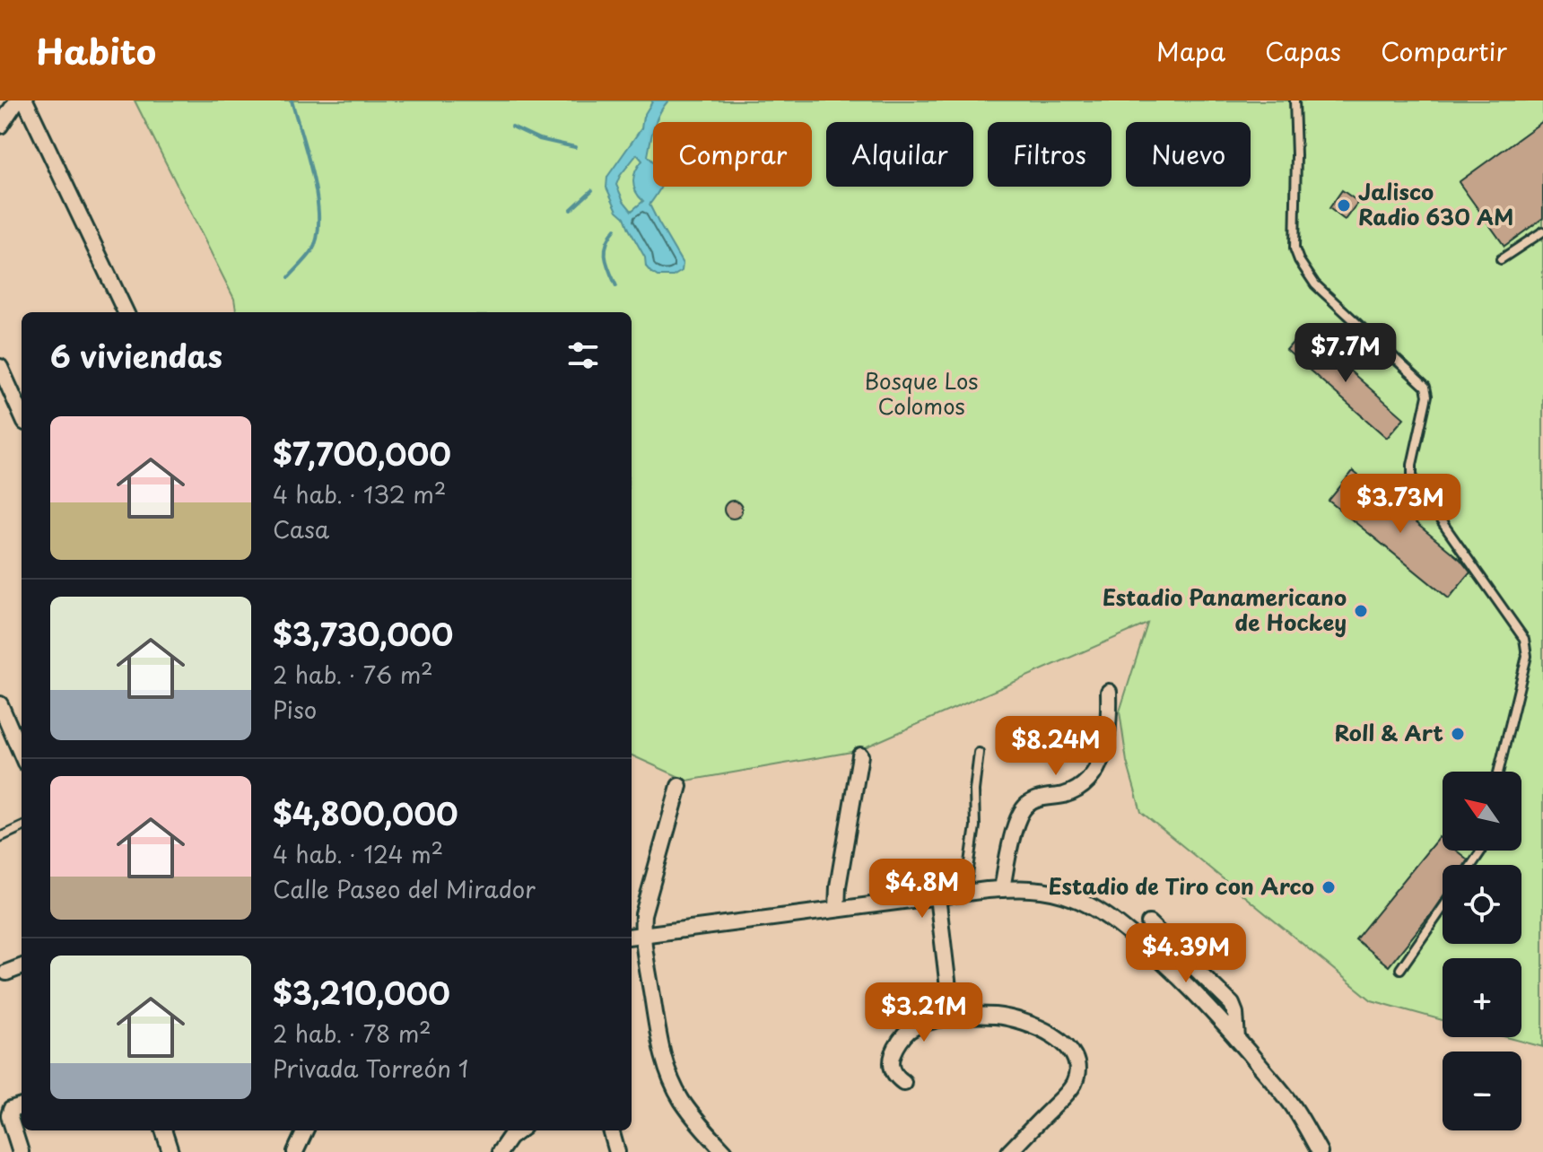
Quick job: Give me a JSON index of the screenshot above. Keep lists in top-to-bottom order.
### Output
{
  "parks": ["Bosque Los Colomos"],
  "places": [
    "Jalisco Radio 630 AM",
    "Estadio Panamericano de Hockey",
    "Roll & Art",
    "Estadio de Tiro con Arco"
  ],
  "north": "top left",
  "page": {
    "header": "Habito",
    "nav": ["Mapa", "Capas", "Compartir"],
    "chip": [
      "Comprar",
      "Alquilar",
      "Filtros",
      "Nuevo"
    ],
    "heading": "6 viviendas",
    "price": [
      "$7.7M",
      "$3.73M",
      "$8.24M",
      "$4.8M",
      "$4.39M",
      "$3.21M"
    ],
    "list": [
      {
        "name": "$7,700,000",
        "note": "4 hab. · 132 m² · Casa"
      },
      {
        "name": "$3,730,000",
        "note": "2 hab. · 76 m² · Piso"
      },
      {
        "name": "$4,800,000",
        "note": "4 hab. · 124 m² · Calle Paseo del Mirador"
      },
      {
        "name": "$3,210,000",
        "note": "2 hab. · 78 m² · Privada Torreón 1"
      }
    ],
    "map_buttons": ["+", "−"]
  }
}
